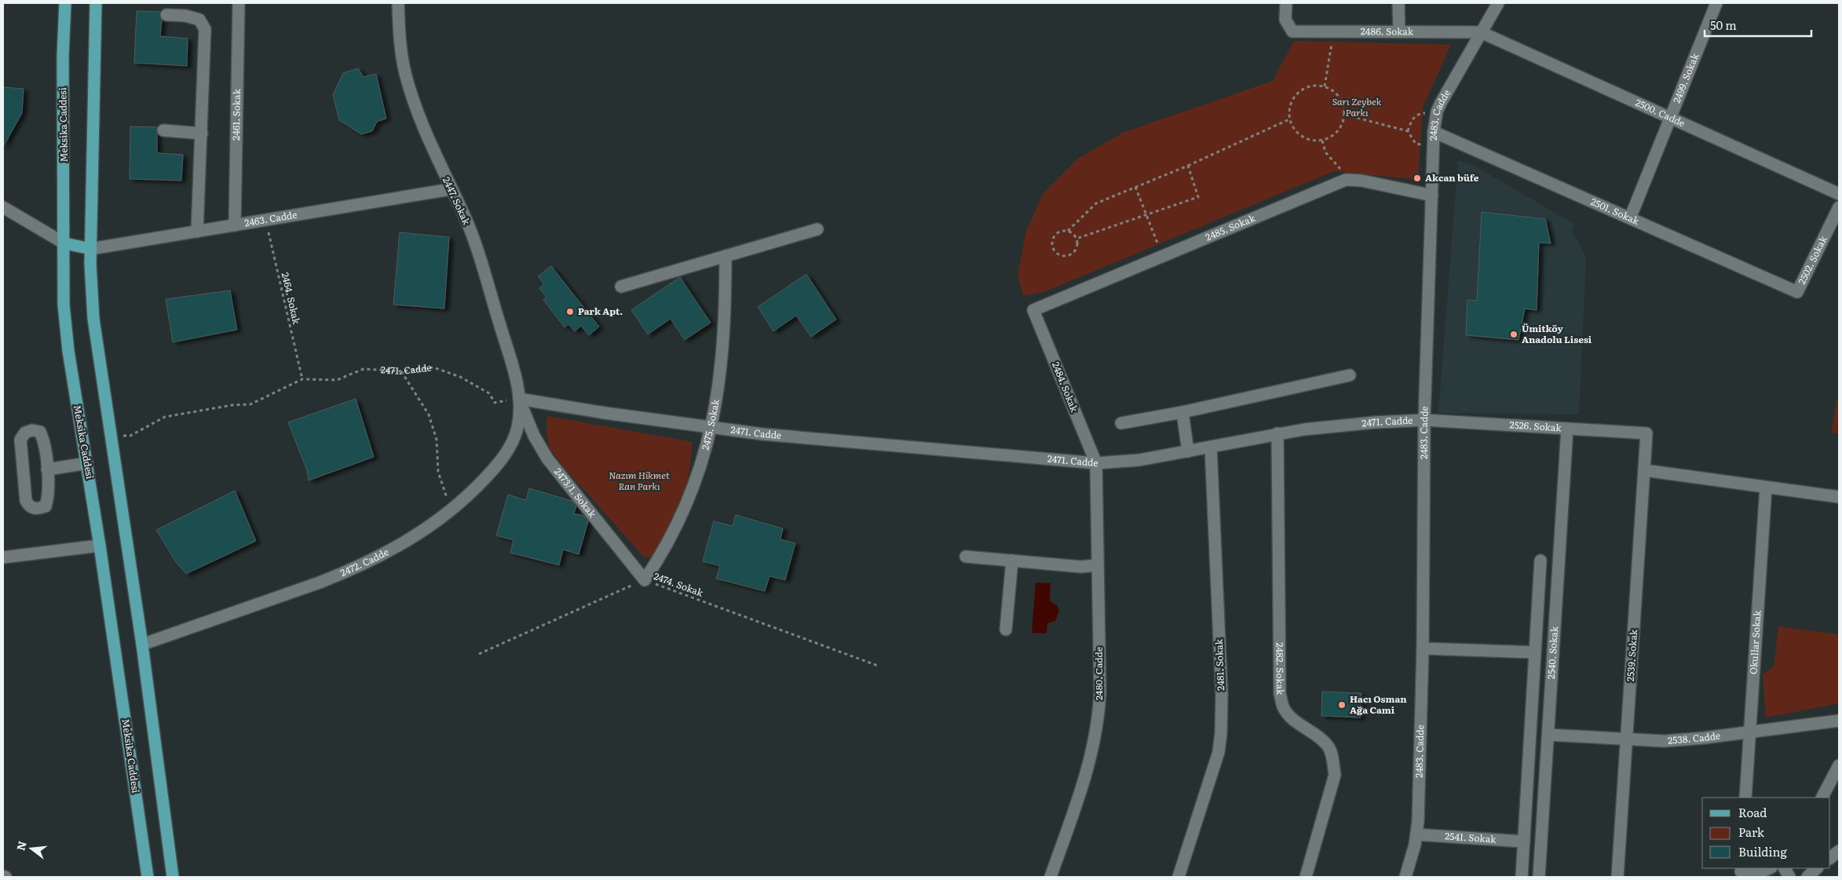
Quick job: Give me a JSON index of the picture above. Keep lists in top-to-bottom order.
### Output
{
  "streets": {
    "main road": ["Meksika Caddesi"],
    "street": [
      "2486. Sokak",
      "2499. Sokak",
      "2500. Cadde",
      "2461. Sokak",
      "2483. Cadde",
      "2447. Sokak",
      "2501. Sokak",
      "2463. Cadde",
      "2485. Sokak",
      "2502. Sokak",
      "2471. Cadde",
      "2484. Sokak",
      "2475. Sokak",
      "2526. Sokak",
      "2473/1. Sokak",
      "2472. Cadde",
      "Okullar Sokak",
      "2540. Sokak",
      "2539. Sokak",
      "2481. Sokak",
      "2482. Sokak",
      "2480. Cadde",
      "2538. Cadde",
      "2541. Sokak"
    ],
    "path": ["2464. Sokak", "2474. Sokak"]
  },
  "crossings": [
    ["2486. Sokak", "2500. Cadde"],
    ["2486. Sokak", "2483. Cadde"],
    ["2499. Sokak", "2500. Cadde"],
    ["2499. Sokak", "2501. Sokak"],
    ["2500. Cadde", "2483. Cadde"],
    ["2461. Sokak", "2463. Cadde"],
    ["2483. Cadde", "2501. Sokak"],
    ["2483. Cadde", "2485. Sokak"],
    ["2483. Cadde", "2471. Cadde"],
    ["2483. Cadde", "2526. Sokak"],
    ["2483. Cadde", "2541. Sokak"],
    ["2447. Sokak", "2463. Cadde"],
    ["2447. Sokak", "2471. Cadde"],
    ["2447. Sokak", "2473/1. Sokak"],
    ["2447. Sokak", "2472. Cadde"],
    ["2501. Sokak", "2502. Sokak"],
    ["2463. Cadde", "2464. Sokak"],
    ["2485. Sokak", "2484. Sokak"],
    ["2464. Sokak", "2471. Cadde"],
    ["2471. Cadde", "2484. Sokak"],
    ["2471. Cadde", "2475. Sokak"],
    ["2471. Cadde", "2526. Sokak"],
    ["2471. Cadde", "2473/1. Sokak"],
    ["2471. Cadde", "2472. Cadde"],
    ["2471. Cadde", "2481. Sokak"],
    ["2471. Cadde", "2482. Sokak"],
    ["2471. Cadde", "2480. Cadde"],
    ["2484. Sokak", "2480. Cadde"],
    ["2475. Sokak", "2473/1. Sokak"],
    ["2475. Sokak", "2474. Sokak"],
    ["2526. Sokak", "2540. Sokak"],
    ["2526. Sokak", "2539. Sokak"],
    ["2473/1. Sokak", "2472. Cadde"],
    ["2473/1. Sokak", "2474. Sokak"],
    ["Okullar Sokak", "2538. Cadde"],
    ["2540. Sokak", "2538. Cadde"],
    ["2539. Sokak", "2538. Cadde"]
  ],
  "parks": ["Sarı Zeybek Parkı", "Nazım Hikmet Ran Parkı"],
  "places": [
    "Akcan büfe",
    "Park Apt.",
    "Ümitköy Anadolu Lisesi",
    "Hacı Osman Ağa Cami"
  ],
  "legend": ["Road", "Park", "Building"],
  "scale_bar": "50 m",
  "north": "left"
}
